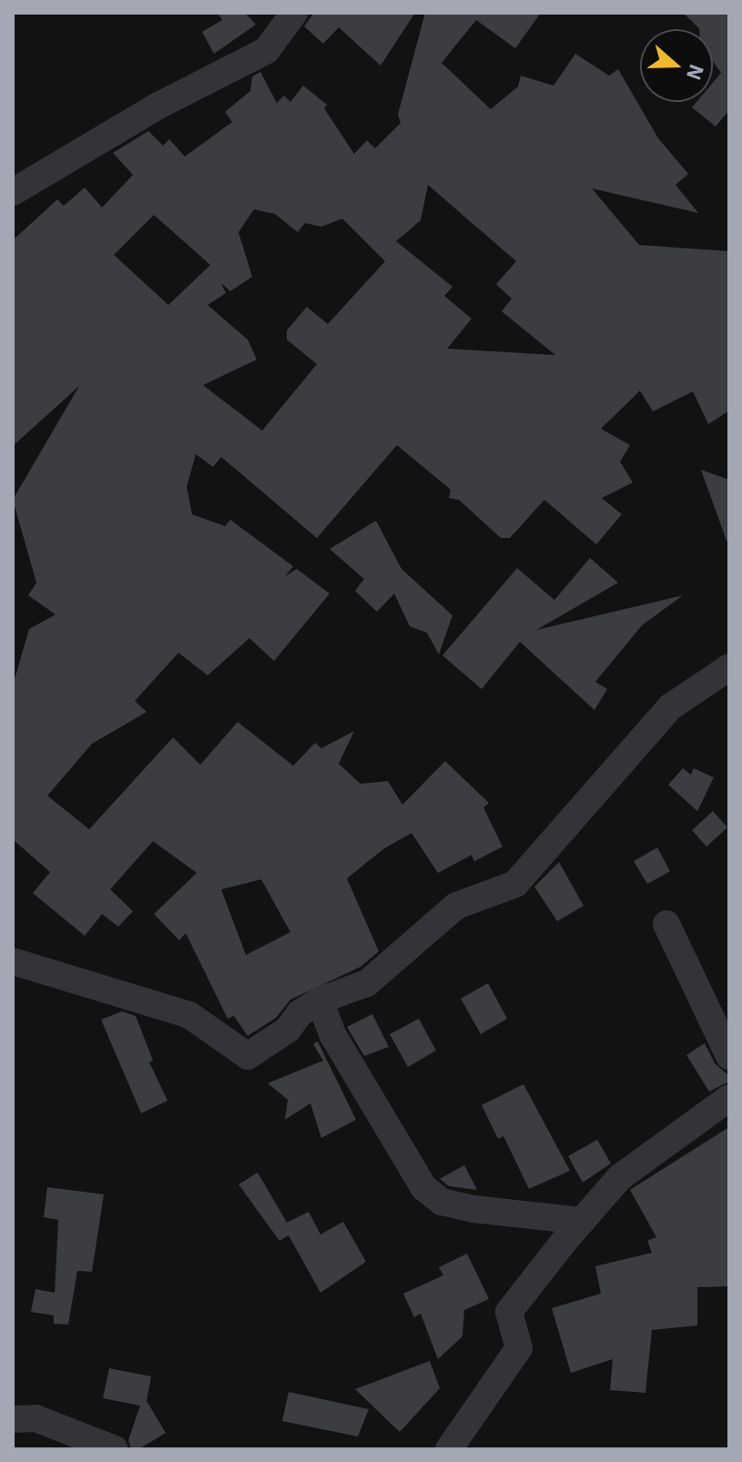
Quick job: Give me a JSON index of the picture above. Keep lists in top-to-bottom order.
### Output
{
  "north": "right"
}
